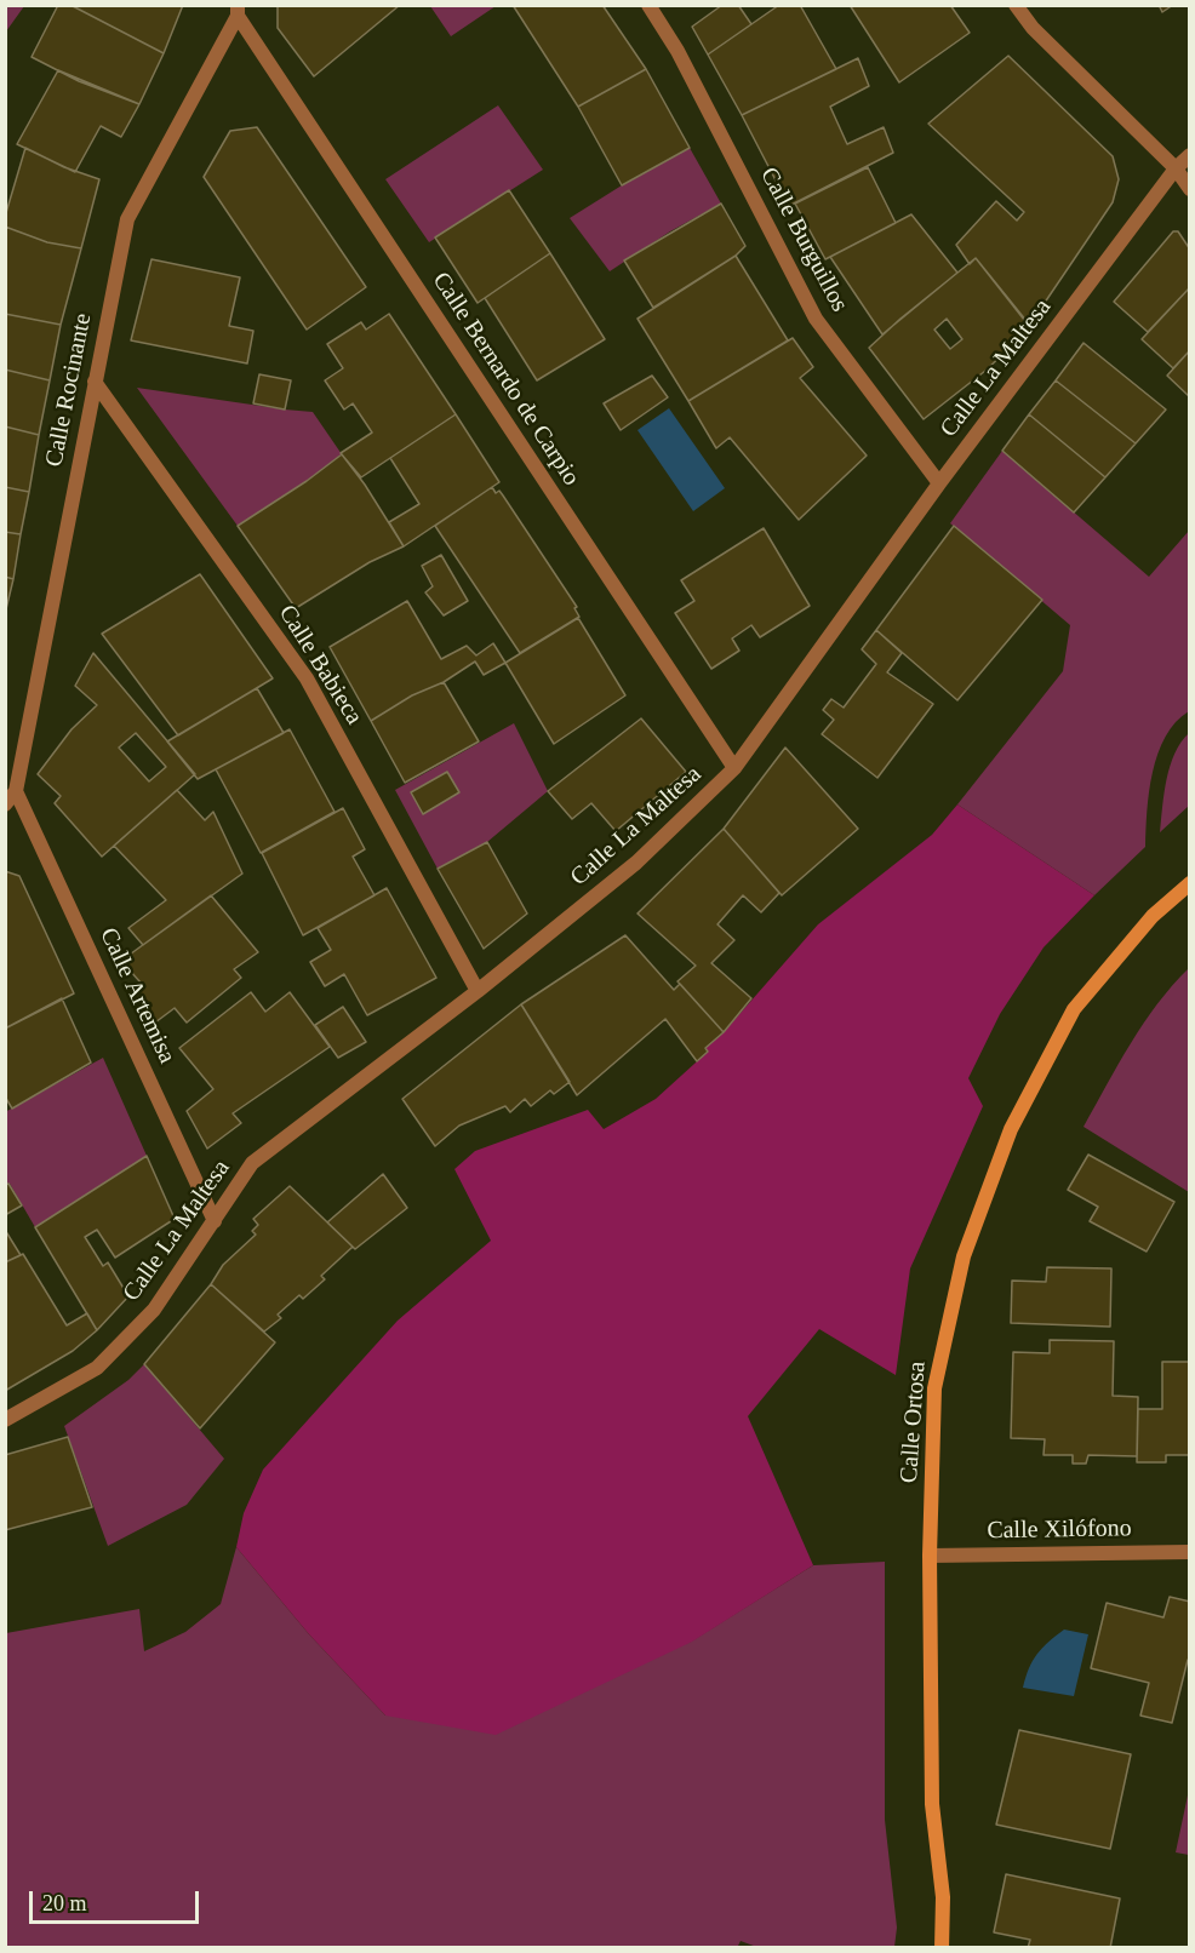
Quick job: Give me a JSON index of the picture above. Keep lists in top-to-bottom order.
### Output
{
  "streets": {
    "street": [
      "Calle Burguillos",
      "Calle La Maltesa",
      "Calle Bernardo de Carpio",
      "Calle Rocinante",
      "Calle Babieca",
      "Calle Artemisa",
      "Calle Ortosa",
      "Calle Xilófono"
    ]
  },
  "crossings": [
    ["Calle Burguillos", "Calle La Maltesa"],
    ["Calle La Maltesa", "Calle Bernardo de Carpio"],
    ["Calle La Maltesa", "Calle Babieca"],
    ["Calle La Maltesa", "Calle Artemisa"],
    ["Calle Bernardo de Carpio", "Calle Rocinante"],
    ["Calle Rocinante", "Calle Babieca"],
    ["Calle Rocinante", "Calle Artemisa"],
    ["Calle Ortosa", "Calle Xilófono"]
  ],
  "scale_bar": "20 m"
}
